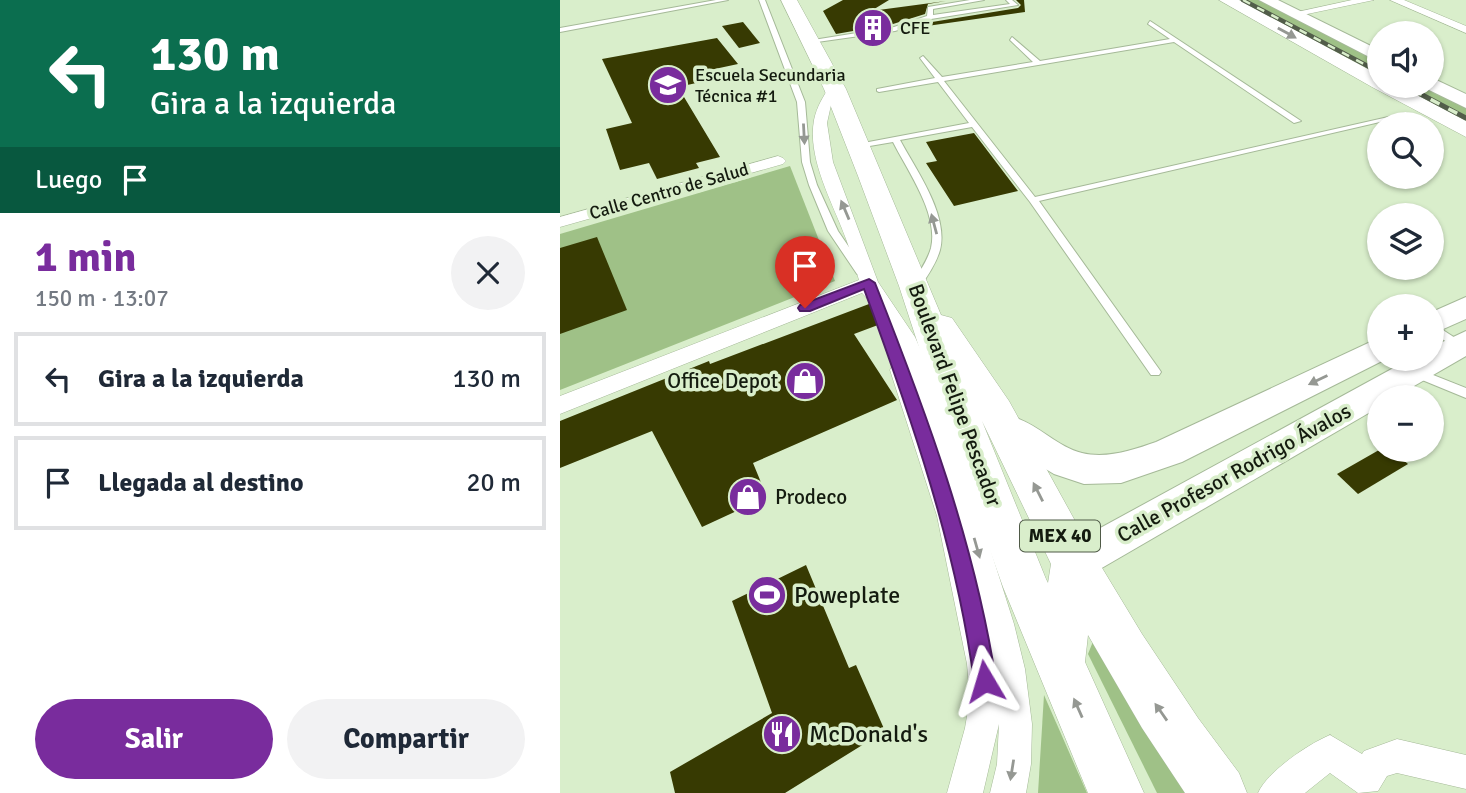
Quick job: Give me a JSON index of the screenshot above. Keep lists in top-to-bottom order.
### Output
{
  "streets": {
    "main road": ["Boulevard Felipe Pescador", "MEX 40"],
    "street": ["Calle Centro de Salud", "Calle Profesor Rodrigo Ávalos"]
  },
  "crossings": [
    ["Boulevard Felipe Pescador", "MEX 40"],
    ["Calle Profesor Rodrigo Ávalos", "MEX 40"]
  ],
  "places": {
    "building": ["CFE"],
    "school or university": ["Escuela Secundaria Técnica #1"],
    "shop": ["Office Depot", "Prodeco"],
    "sports": ["Poweplate"],
    "restaurant": ["McDonald's"]
  },
  "page": {
    "turn": ["130 m", "Gira a la izquierda"],
    "map_buttons": ["+", "−"],
    "then": "Luego",
    "heading": ["1 min", "150 m · 13:07"],
    "list": [
      {
        "name": "Gira a la izquierda",
        "value": "130 m"
      },
      {
        "name": "Llegada al destino",
        "value": "20 m"
      }
    ],
    "buttons": ["Salir", "Compartir"]
  }
}
